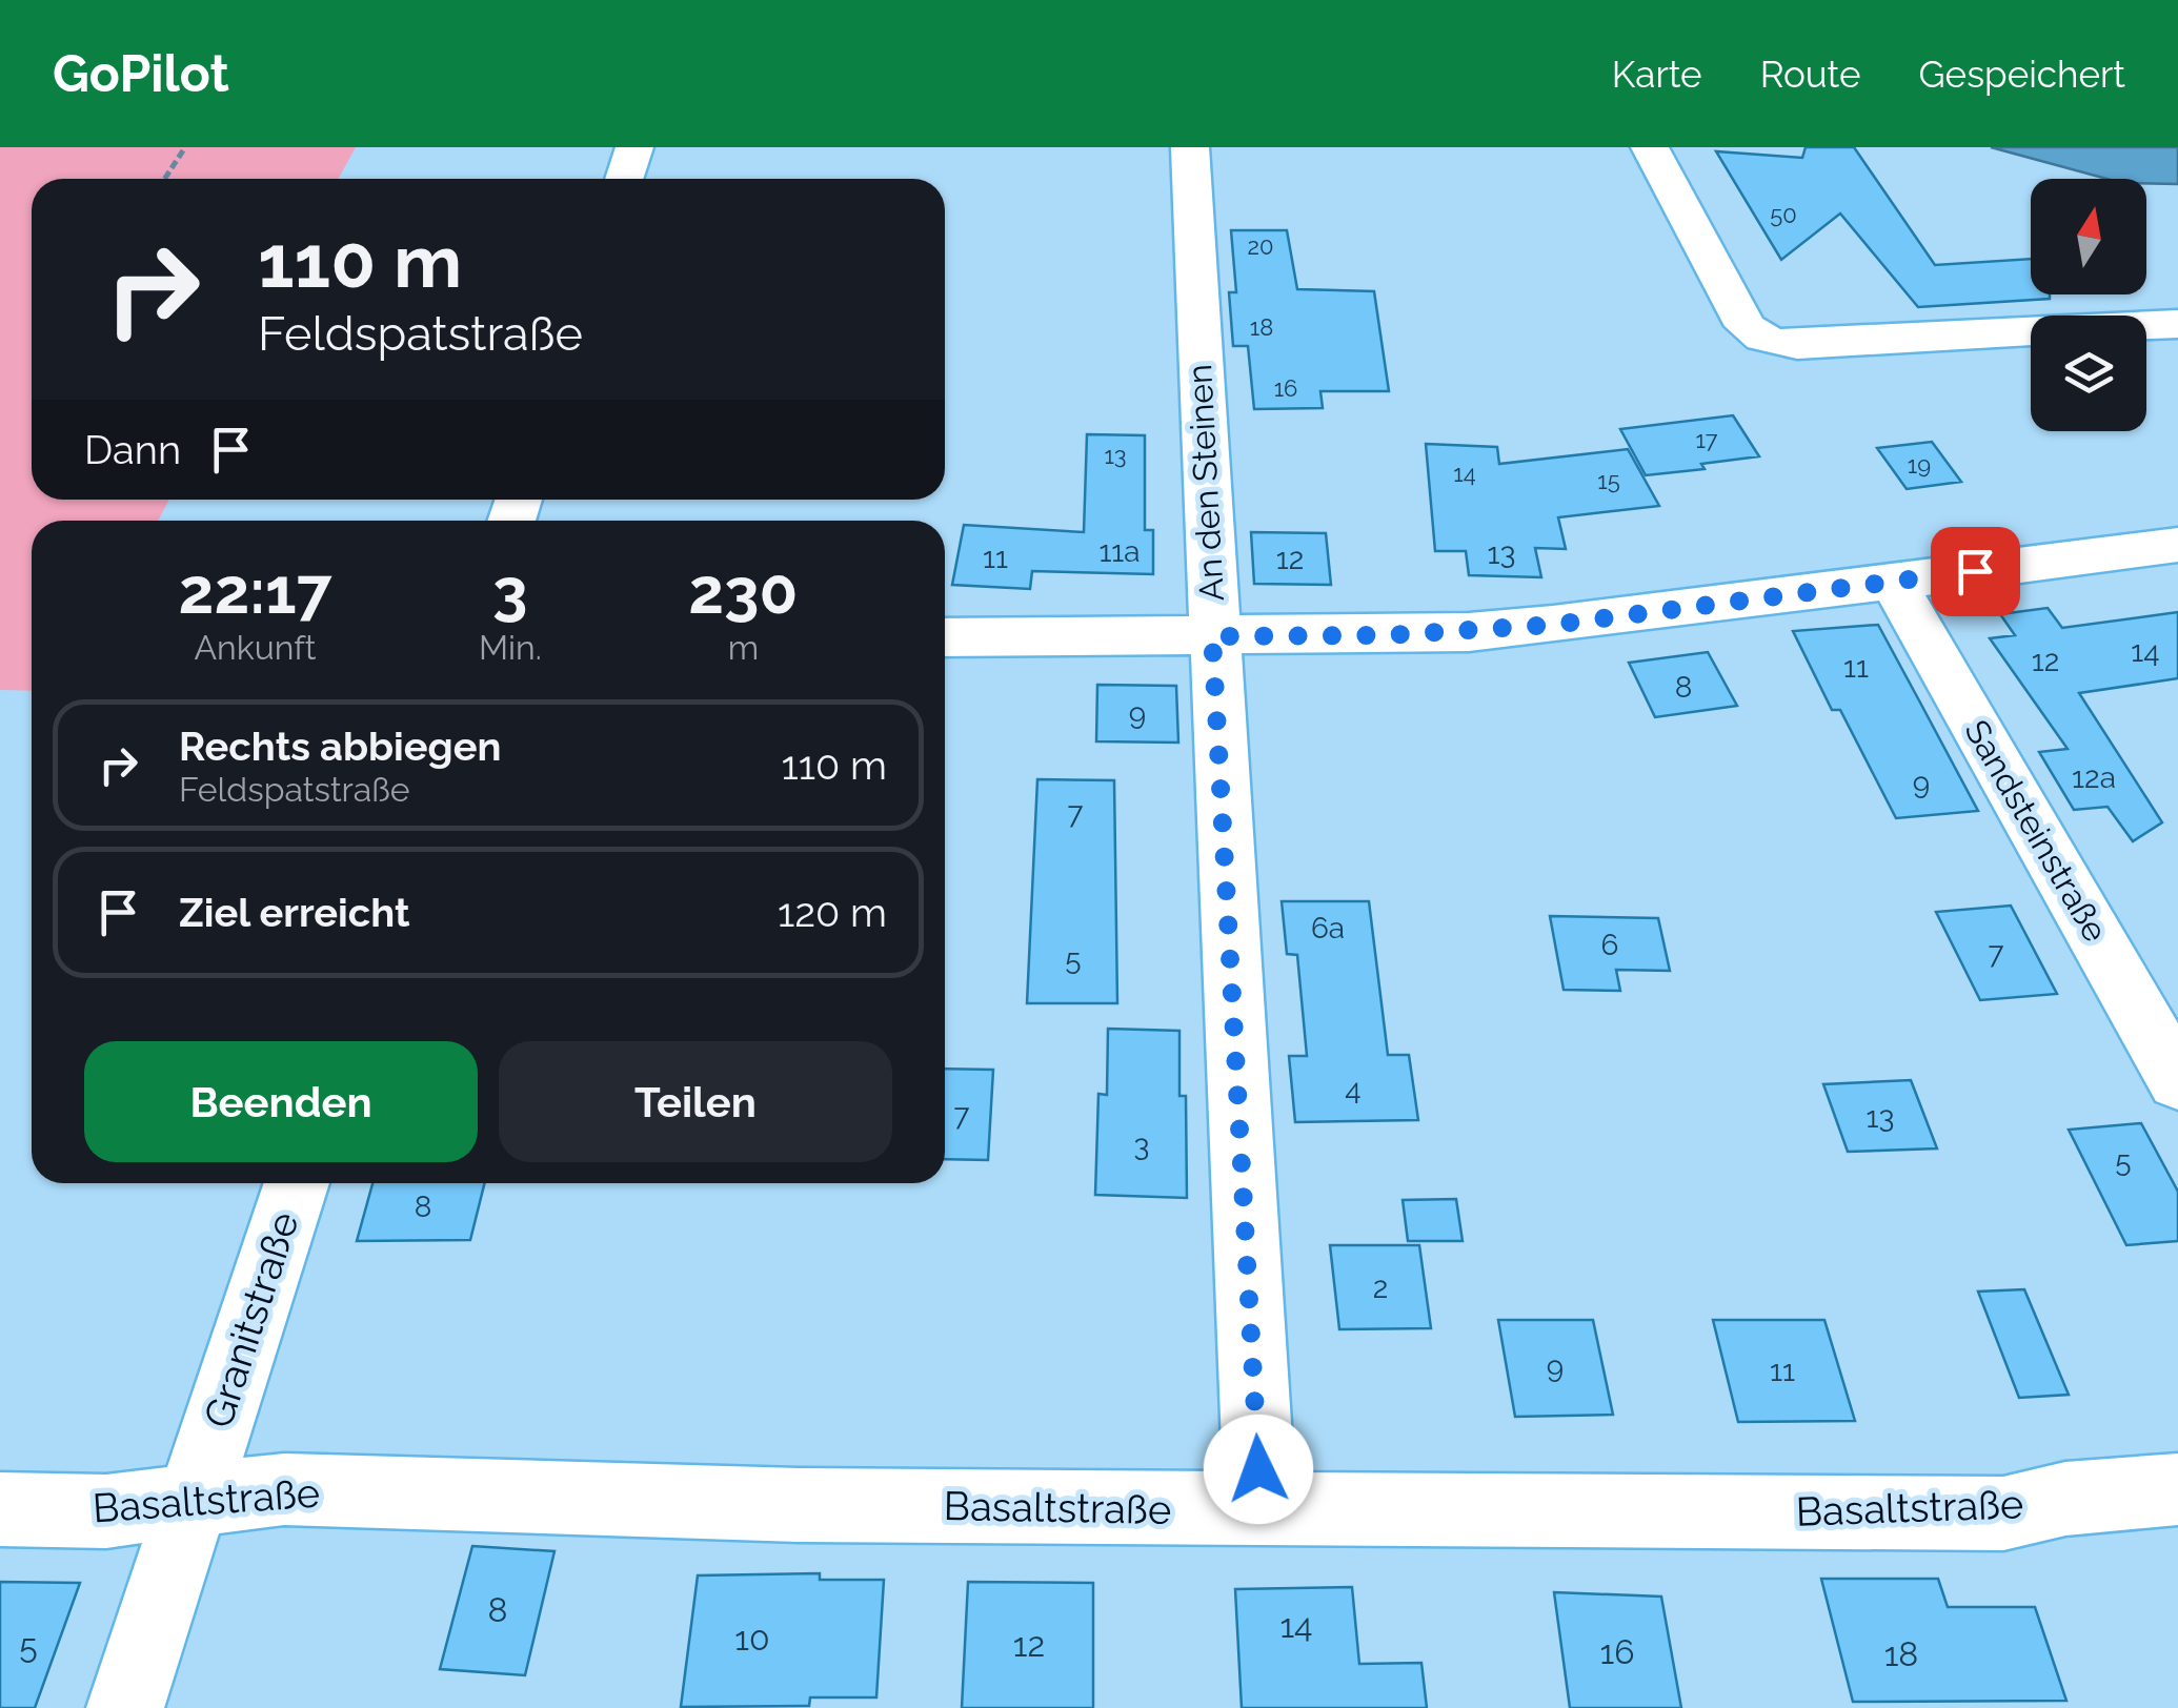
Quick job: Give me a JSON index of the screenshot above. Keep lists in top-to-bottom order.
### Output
{
  "streets": {
    "street": [
      "An den Steinen",
      "Sandsteinstraße",
      "Granitstraße",
      "Basaltstraße"
    ]
  },
  "crossings": [
    ["An den Steinen", "Basaltstraße"],
    ["Granitstraße", "Basaltstraße"]
  ],
  "house_numbers": [
    "50",
    "20",
    "18",
    "16",
    "17",
    "13",
    "19",
    "14",
    "15",
    "11a",
    "13",
    "11",
    "12",
    "14",
    "12",
    "11",
    "8",
    "9",
    "12a",
    "9",
    "7",
    "6a",
    "6",
    "7",
    "5",
    "4",
    "7",
    "13",
    "3",
    "5",
    "8",
    "2",
    "9",
    "11",
    "8",
    "14",
    "10",
    "12",
    "5",
    "16",
    "18"
  ],
  "north": "top",
  "page": {
    "header": "GoPilot",
    "nav": ["Karte", "Route", "Gespeichert"],
    "turn": ["110 m", "Feldspatstraße"],
    "then": "Dann",
    "eta": [
      "22:17",
      "Ankunft",
      "3",
      "Min.",
      "230",
      "m"
    ],
    "list": [
      {
        "name": "Rechts abbiegen",
        "note": "Feldspatstraße",
        "value": "110 m"
      },
      {
        "name": "Ziel erreicht",
        "value": "120 m"
      }
    ],
    "buttons": ["Beenden", "Teilen"]
  }
}
